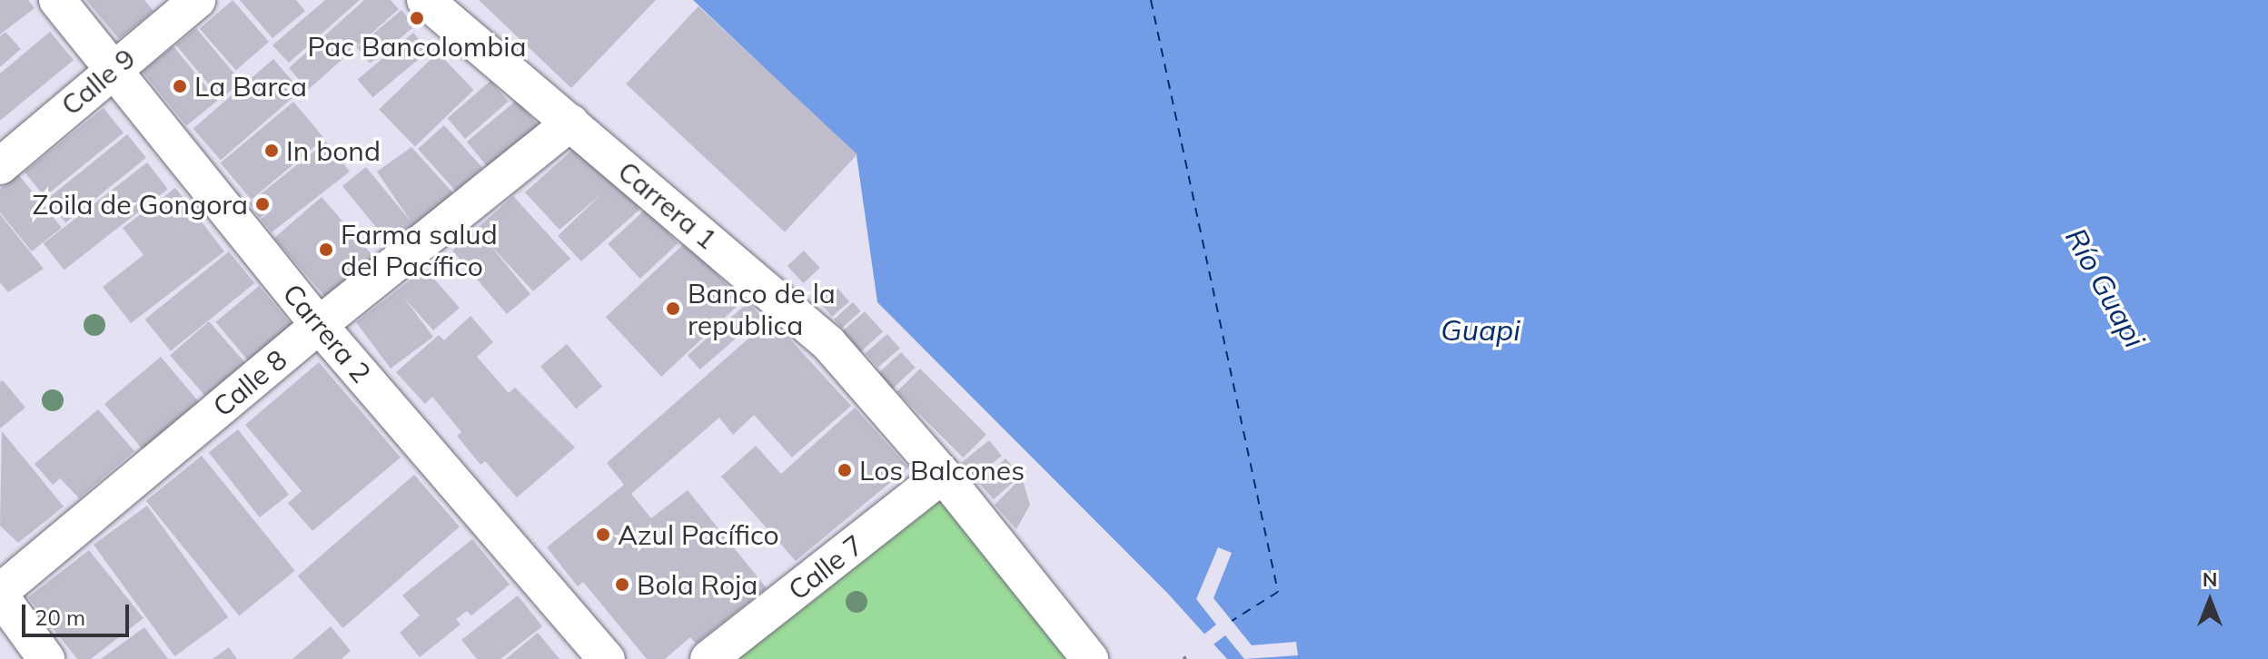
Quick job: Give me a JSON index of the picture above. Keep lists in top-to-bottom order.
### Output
{
  "streets": {
    "street": [
      "Calle 9",
      "Carrera 1",
      "Carrera 2",
      "Calle 8",
      "Calle 7"
    ]
  },
  "crossings": [
    ["Calle 9", "Carrera 2"],
    ["Carrera 1", "Calle 8"],
    ["Carrera 1", "Calle 7"],
    ["Carrera 2", "Calle 8"]
  ],
  "water": ["Río Guapi", "Guapi"],
  "places": [
    "Pac Bancolombia",
    "La Barca",
    "In bond",
    "Zoila de Gongora",
    "Farma salud del Pacífico",
    "Banco de la republica",
    "Los Balcones",
    "Azul Pacífico",
    "Bola Roja"
  ],
  "scale_bar": "20 m",
  "north": "top"
}
